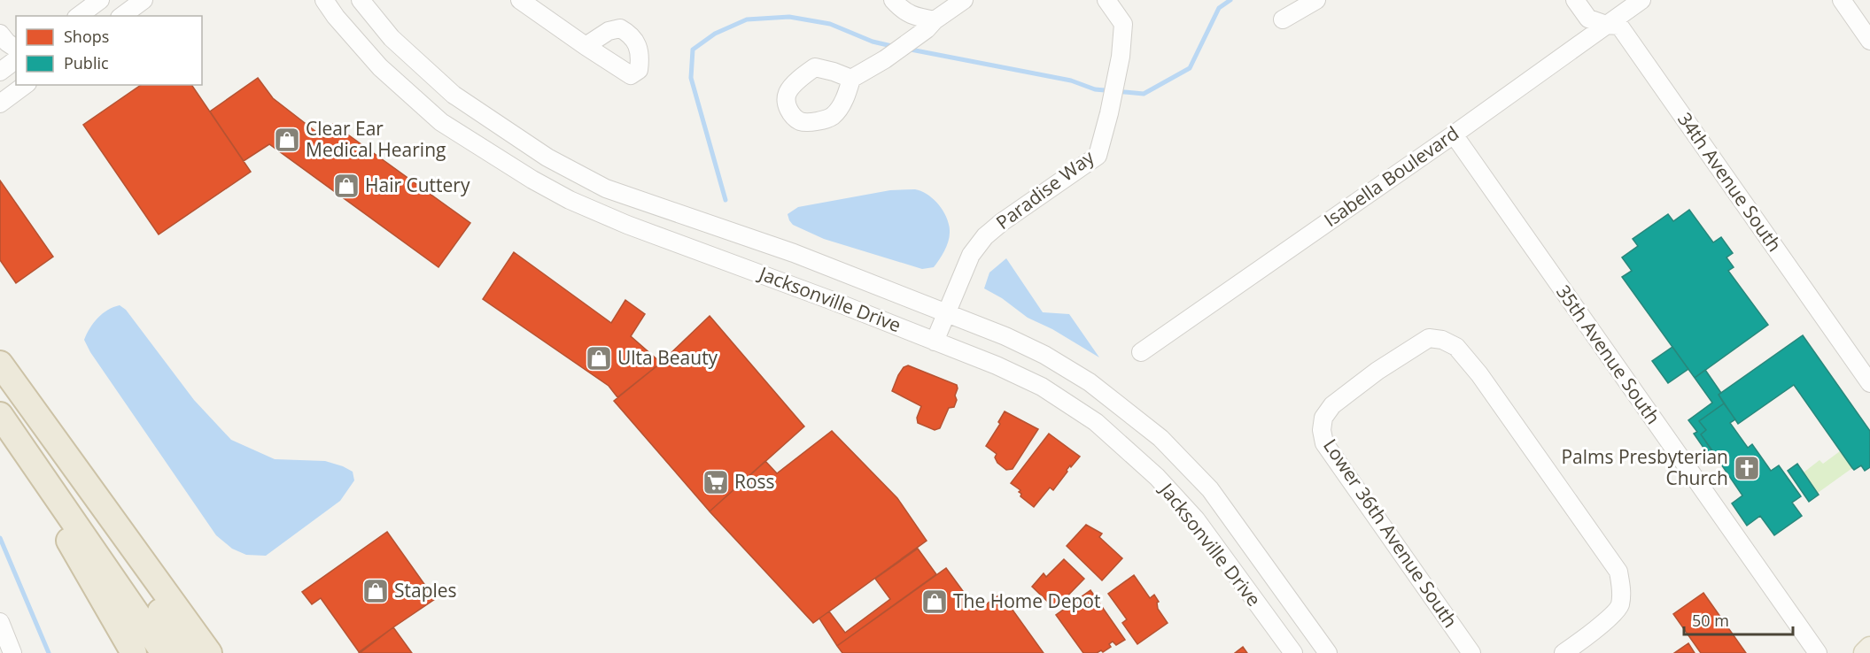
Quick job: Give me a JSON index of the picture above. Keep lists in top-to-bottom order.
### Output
{
  "streets": {
    "street": [
      "Isabella Boulevard",
      "34th Avenue South",
      "Paradise Way",
      "Jacksonville Drive",
      "35th Avenue South",
      "Lower 36th Avenue South"
    ]
  },
  "crossings": [
    ["Isabella Boulevard", "34th Avenue South"],
    ["Isabella Boulevard", "35th Avenue South"],
    ["Paradise Way", "Jacksonville Drive"]
  ],
  "places": {
    "shop": [
      "Clear Ear Medical Hearing",
      "Hair Cuttery",
      "Ulta Beauty",
      "Staples",
      "The Home Depot"
    ],
    "church": ["Palms Presbyterian Church"],
    "supermarket": ["Ross"]
  },
  "legend": ["Shops", "Public"],
  "scale_bar": "50 m"
}
